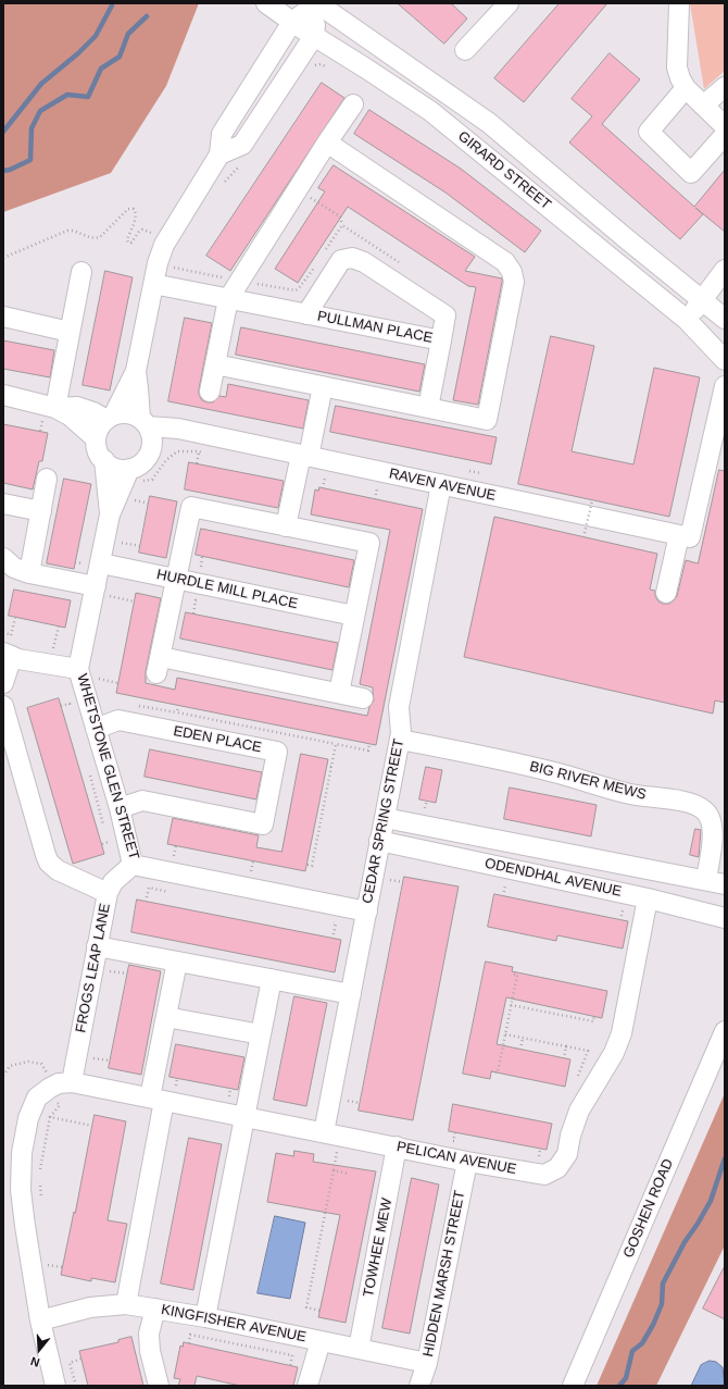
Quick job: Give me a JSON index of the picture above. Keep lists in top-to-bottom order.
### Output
{
  "streets": {
    "street": [
      "GIRARD STREET",
      "PULLMAN PLACE",
      "RAVEN AVENUE",
      "HURDLE MILL PLACE",
      "EDEN PLACE",
      "WHETSTONE GLEN STREET",
      "BIG RIVER MEWS",
      "CEDAR SPRING STREET",
      "ODENDHAL AVENUE",
      "FROGS LEAP LANE",
      "PELICAN AVENUE",
      "GOSHEN ROAD",
      "TOWHEE MEW",
      "HIDDEN MARSH STREET",
      "KINGFISHER AVENUE"
    ]
  },
  "crossings": [
    ["RAVEN AVENUE", "WHETSTONE GLEN STREET"],
    ["RAVEN AVENUE", "CEDAR SPRING STREET"],
    ["HURDLE MILL PLACE", "WHETSTONE GLEN STREET"],
    ["EDEN PLACE", "WHETSTONE GLEN STREET"],
    ["WHETSTONE GLEN STREET", "CEDAR SPRING STREET"],
    ["WHETSTONE GLEN STREET", "FROGS LEAP LANE"],
    ["BIG RIVER MEWS", "CEDAR SPRING STREET"],
    ["BIG RIVER MEWS", "ODENDHAL AVENUE"],
    ["CEDAR SPRING STREET", "ODENDHAL AVENUE"],
    ["CEDAR SPRING STREET", "PELICAN AVENUE"],
    ["ODENDHAL AVENUE", "PELICAN AVENUE"],
    ["FROGS LEAP LANE", "PELICAN AVENUE"],
    ["PELICAN AVENUE", "TOWHEE MEW"],
    ["PELICAN AVENUE", "HIDDEN MARSH STREET"],
    ["TOWHEE MEW", "KINGFISHER AVENUE"],
    ["HIDDEN MARSH STREET", "KINGFISHER AVENUE"]
  ],
  "north": "bottom"
}
